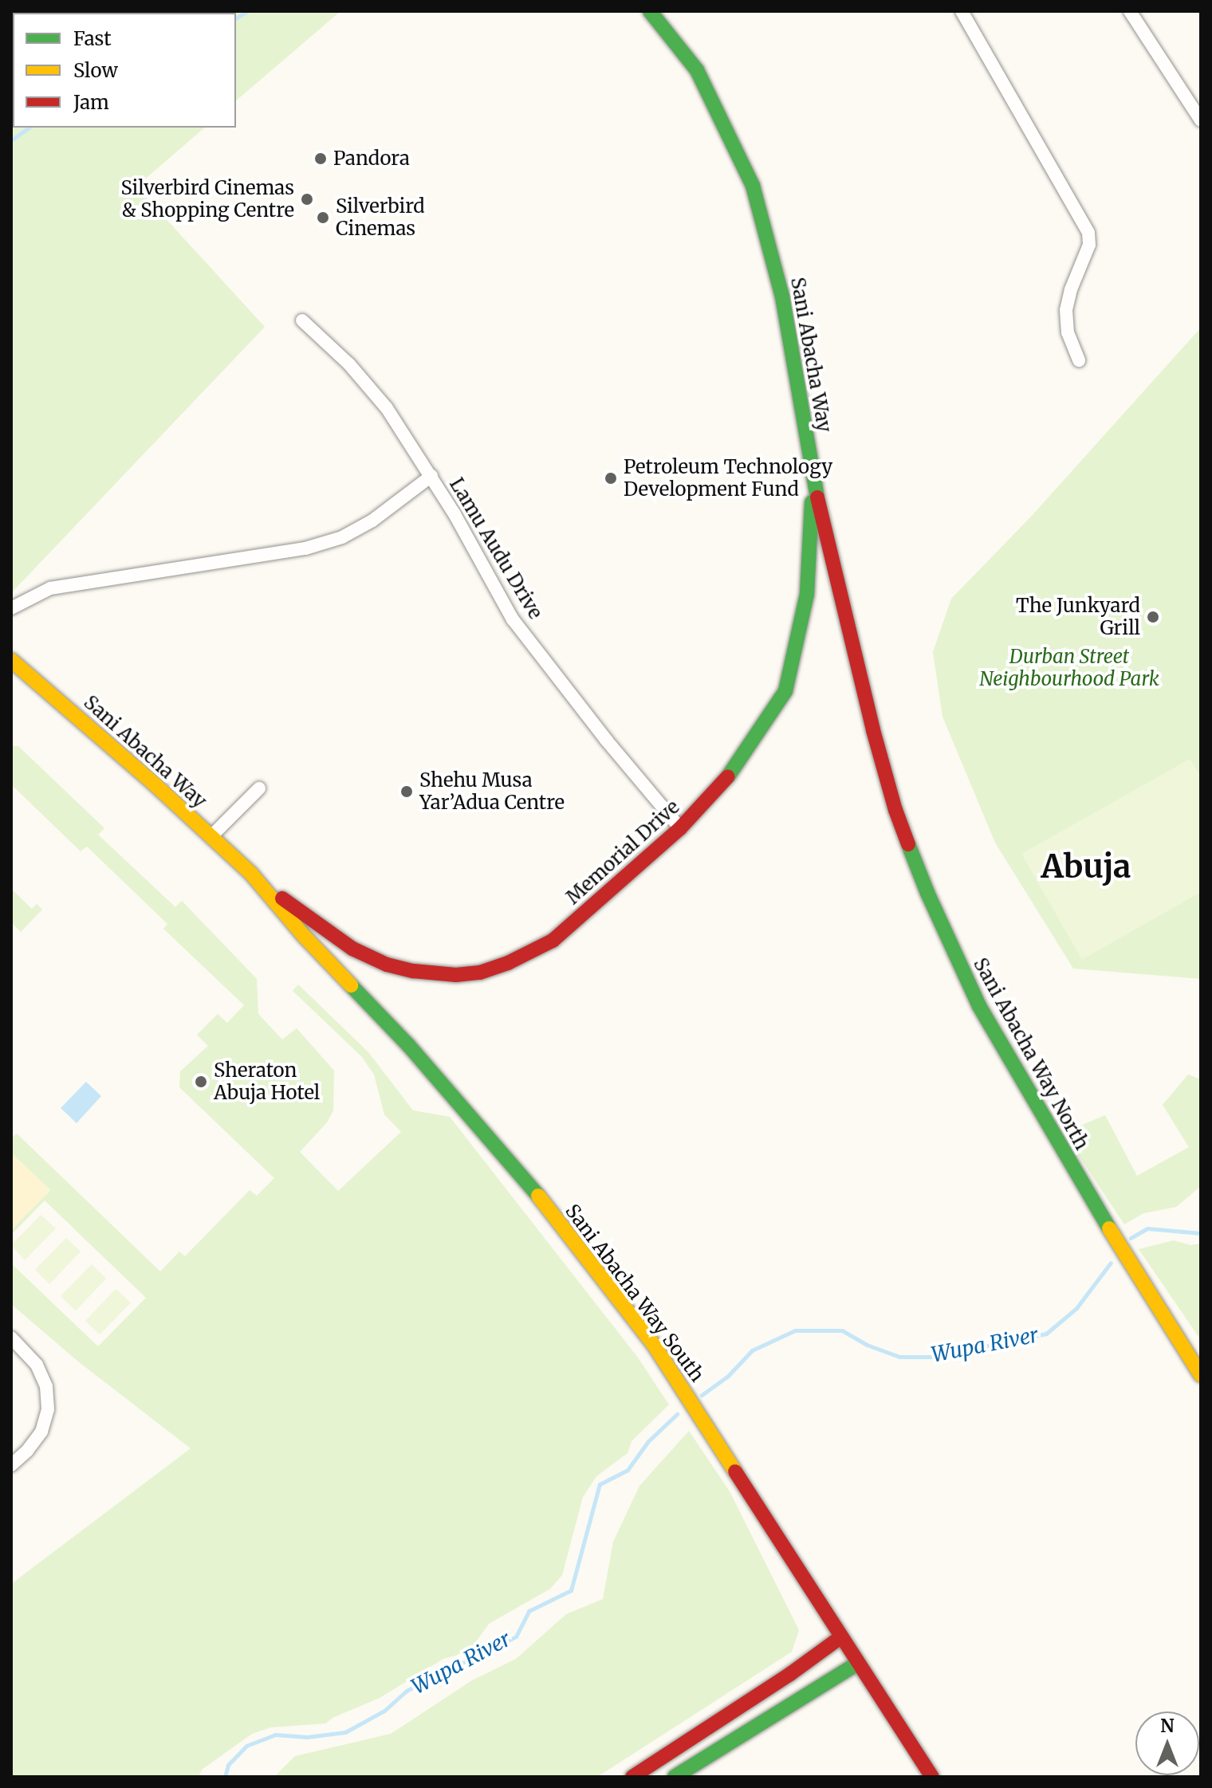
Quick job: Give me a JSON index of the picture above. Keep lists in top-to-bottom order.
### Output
{
  "streets": {
    "main road": [
      "Sani Abacha Way",
      "Memorial Drive",
      "Sani Abacha Way North",
      "Sani Abacha Way South"
    ],
    "street": ["Lamu Audu Drive"]
  },
  "crossings": [
    ["Sani Abacha Way", "Memorial Drive"],
    ["Sani Abacha Way", "Sani Abacha Way North"],
    ["Sani Abacha Way", "Sani Abacha Way South"],
    ["Lamu Audu Drive", "Memorial Drive"],
    ["Memorial Drive", "Sani Abacha Way South"]
  ],
  "districts": ["Abuja"],
  "water": ["Wupa River"],
  "parks": ["Durban Street Neighbourhood Park"],
  "places": [
    "Pandora",
    "Silverbird Cinemas & Shopping Centre",
    "Silverbird Cinemas",
    "Petroleum Technology Development Fund",
    "The Junkyard Grill",
    "Shehu Musa Yar’Adua Centre",
    "Sheraton Abuja Hotel"
  ],
  "legend": ["Fast", "Slow", "Jam"],
  "north": "top"
}
